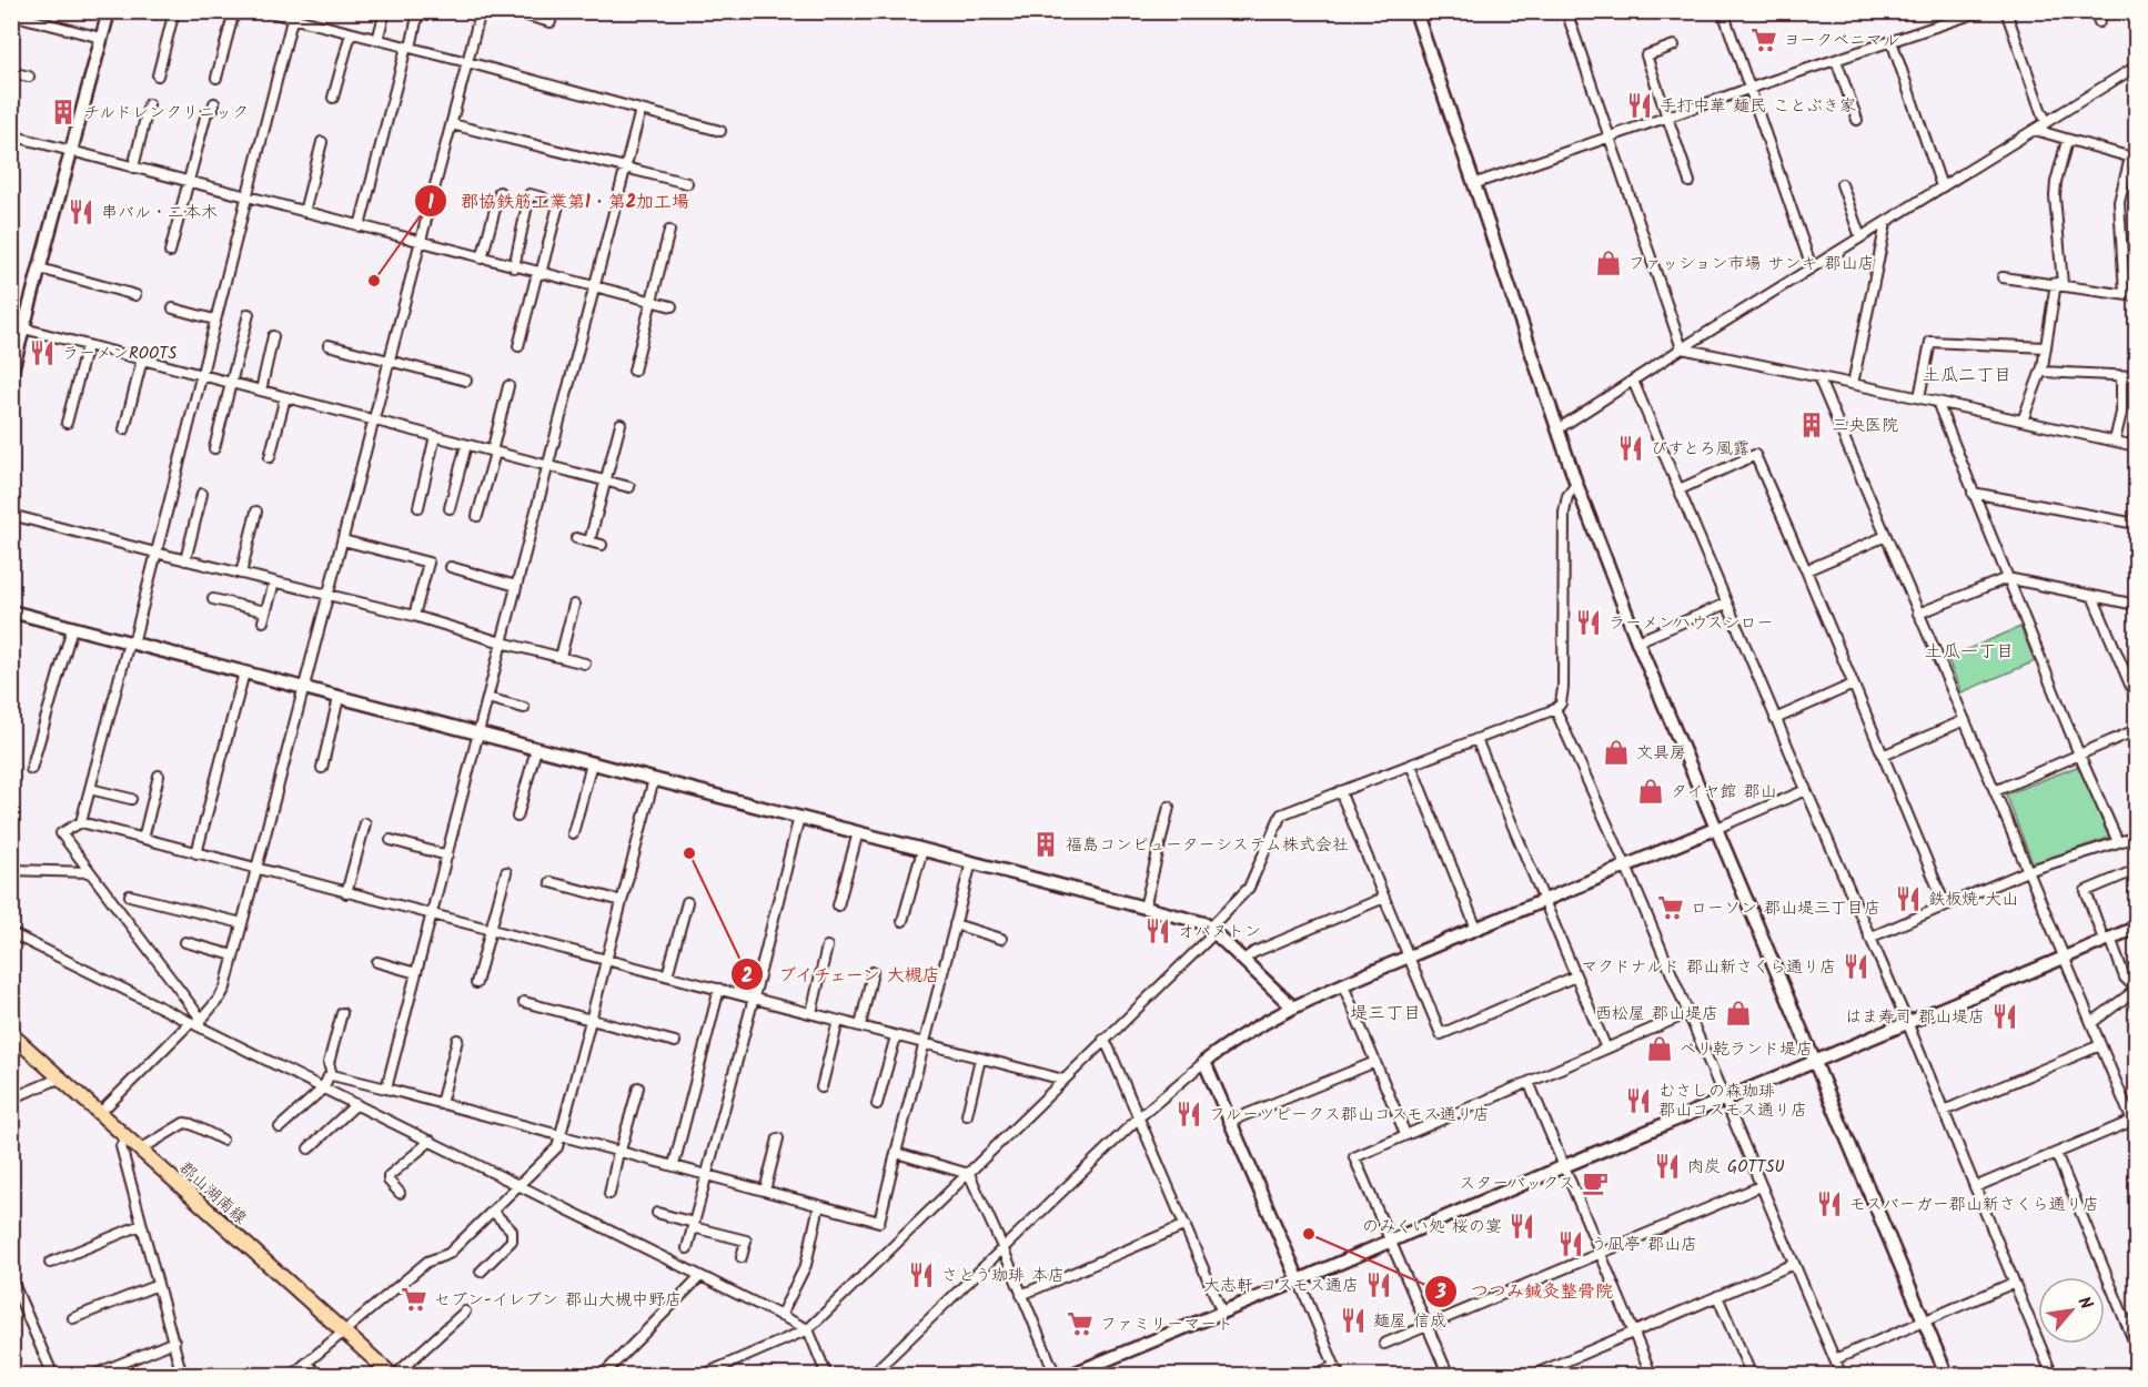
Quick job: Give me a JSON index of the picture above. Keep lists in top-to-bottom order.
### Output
{
  "streets": {
    "main road": ["郡山湖南線"]
  },
  "districts": ["土瓜二丁目", "土瓜一丁目", "堤三丁目"],
  "places": {
    "supermarket": [
      "ヨークベニマル",
      "ローソン 郡山堤三丁目店",
      "セブン-イレブン 郡山大槻中野店",
      "ファミリーマート"
    ],
    "restaurant": [
      "手打中華 麺民 ことぶき家",
      "串バル・二本木",
      "ラーメンROOTS",
      "びすとろ風露",
      "ラーメンハウスシロー",
      "鉄板焼 大山",
      "オパヌトン",
      "マクドナルド 郡山新さくら通り店",
      "はま寿司 郡山堤店",
      "むさしの森珈琲 郡山コスモス通り店",
      "フルーツピークス郡山コスモス通り店",
      "肉炭 GOTTSU",
      "モスバーガー郡山新さくら通り店",
      "のみくい処 桜の宴",
      "う凪亭 郡山店",
      "さとう珈琲 本店",
      "大志軒 コスモス通店",
      "麺屋 信成"
    ],
    "building": ["チルドレンクリニック", "三央医院", "福島コンピューターシステム株式会社"],
    "shop": [
      "ファッション市場 サンキ 郡山店",
      "文具房",
      "タイヤ館 郡山",
      "西松屋 郡山堤店",
      "ペリ乾ランド堤店"
    ],
    "other": ["郡協鉄筋工業第1・第2加工場", "ブイチェーン 大槻店", "つつみ鍼灸整骨院"],
    "cafe": ["スターバックス"]
  },
  "north": "top right"
}
